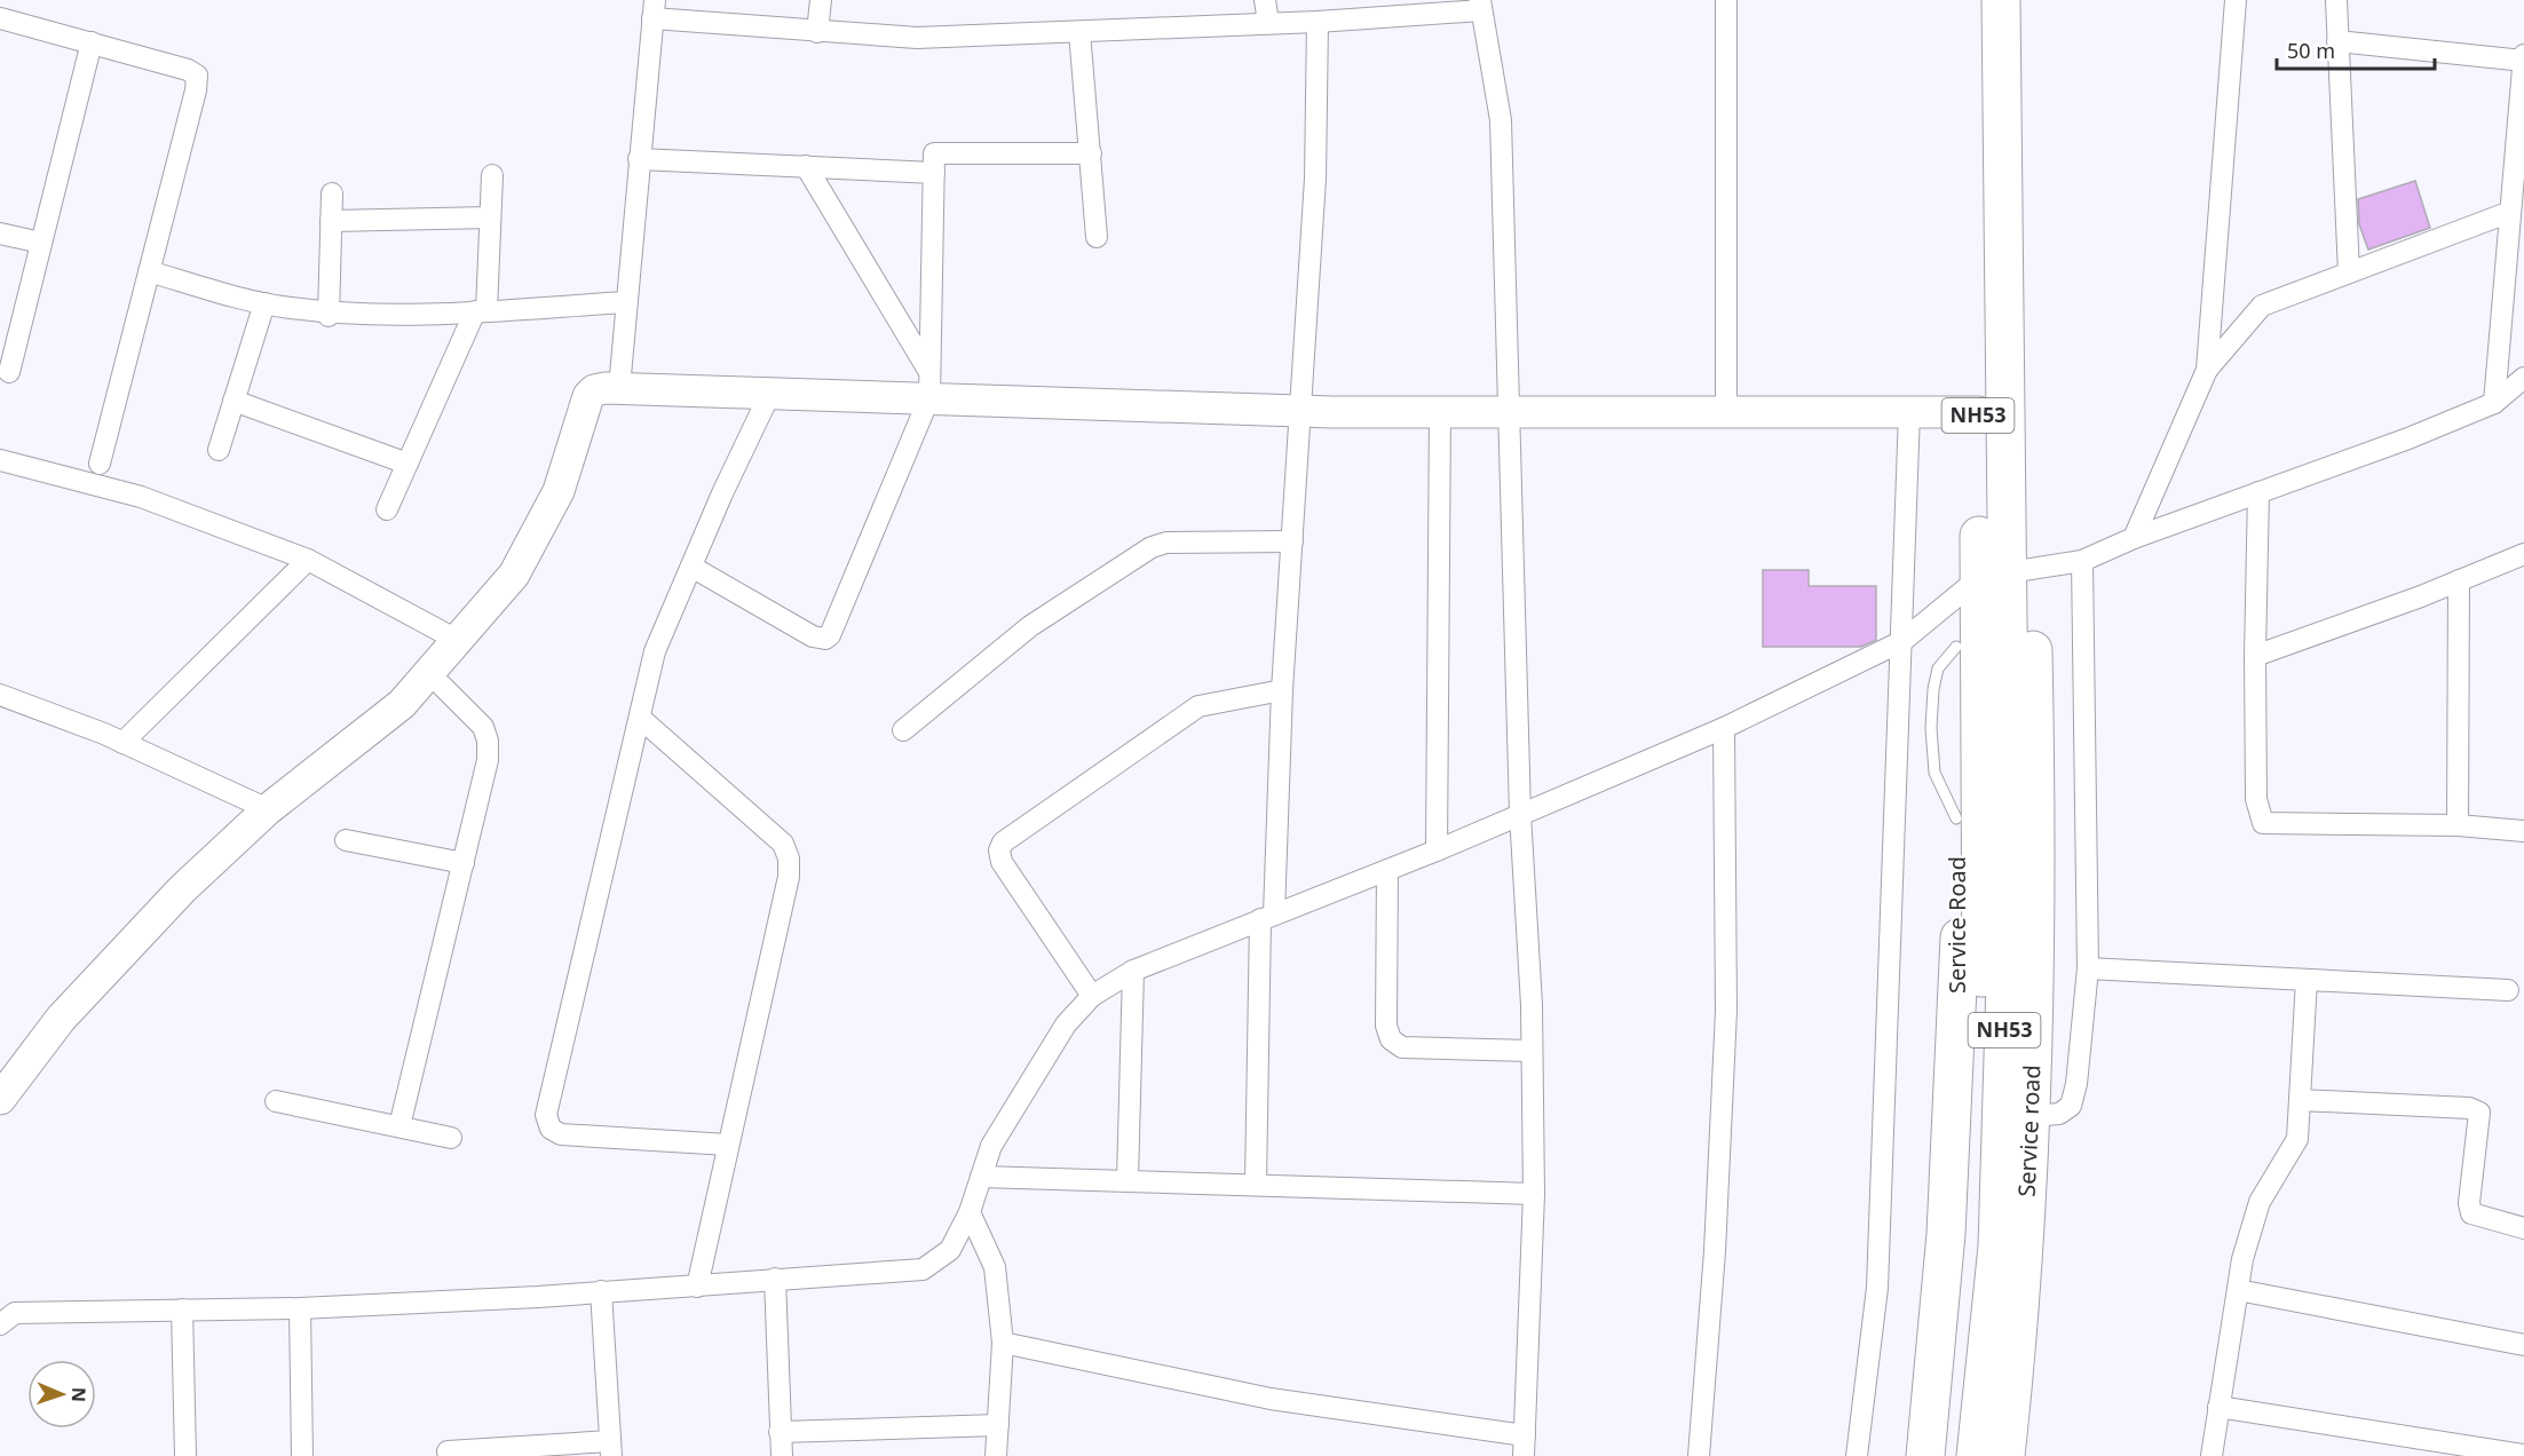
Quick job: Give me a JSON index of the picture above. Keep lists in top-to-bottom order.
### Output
{
  "streets": {
    "highway": ["NH53", "Service Road", "Service road"]
  },
  "crossings": [
    ["NH53", "Service Road"],
    ["NH53", "Service road"],
    ["Service Road", "Service road"]
  ],
  "scale_bar": "50 m",
  "north": "right"
}
